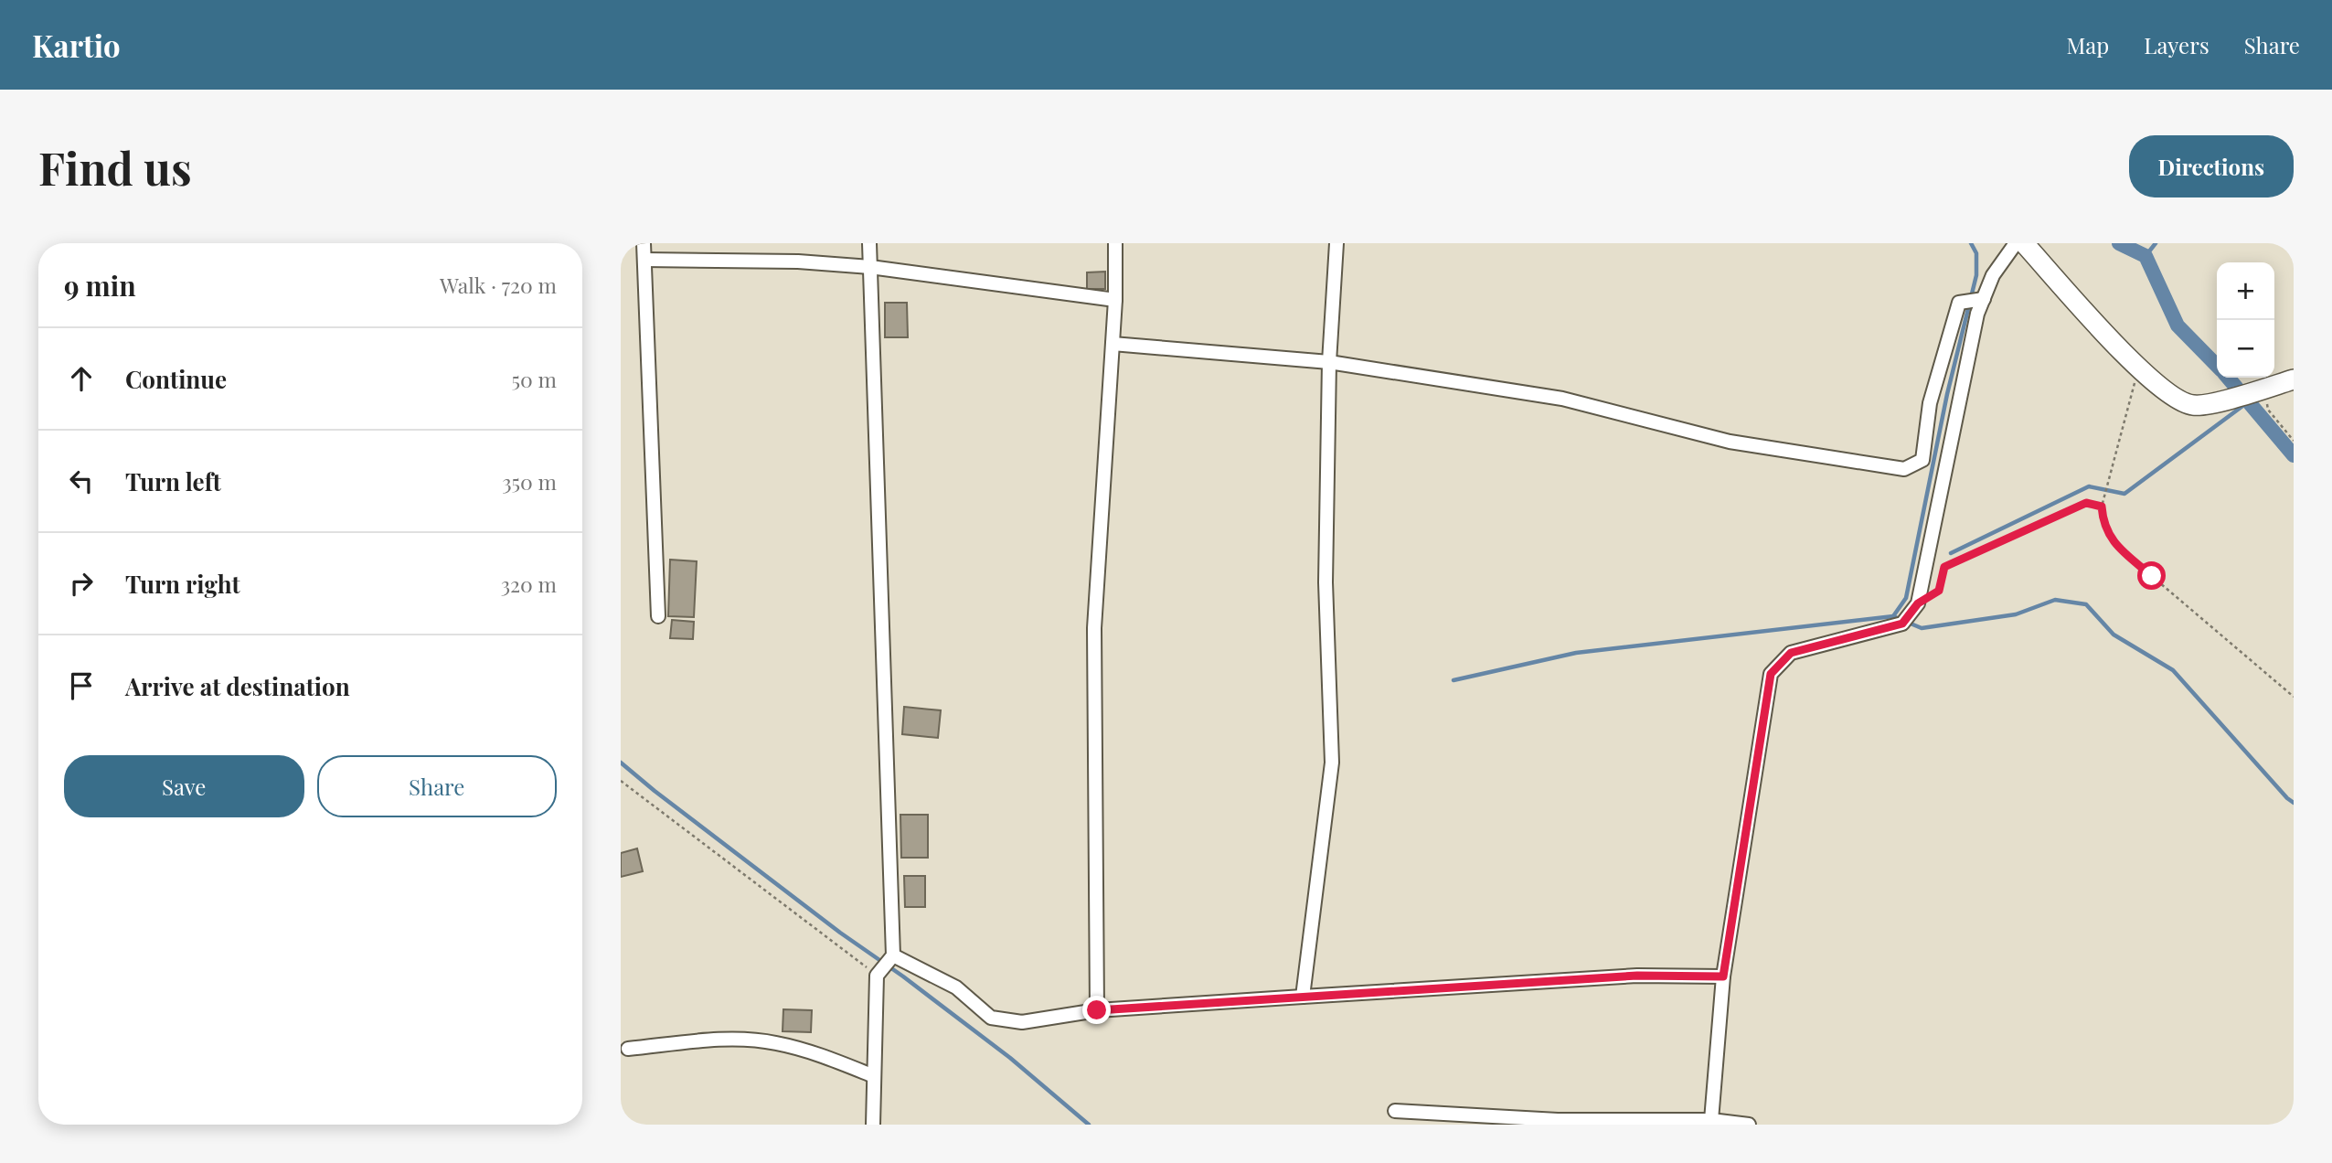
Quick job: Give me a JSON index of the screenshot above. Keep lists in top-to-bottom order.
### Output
{
  "page": {
    "header": "Kartio",
    "nav": ["Map", "Layers", "Share"],
    "buttons": [
      "Directions",
      ["Save", "Share"]
    ],
    "title": "Find us",
    "heading": ["9 min", "Walk · 720 m"],
    "map_buttons": ["+", "−"],
    "list": [
      ["Continue", "50 m"],
      ["Turn left", "350 m"],
      ["Turn right", "320 m"],
      "Arrive at destination"
    ]
  }
}
